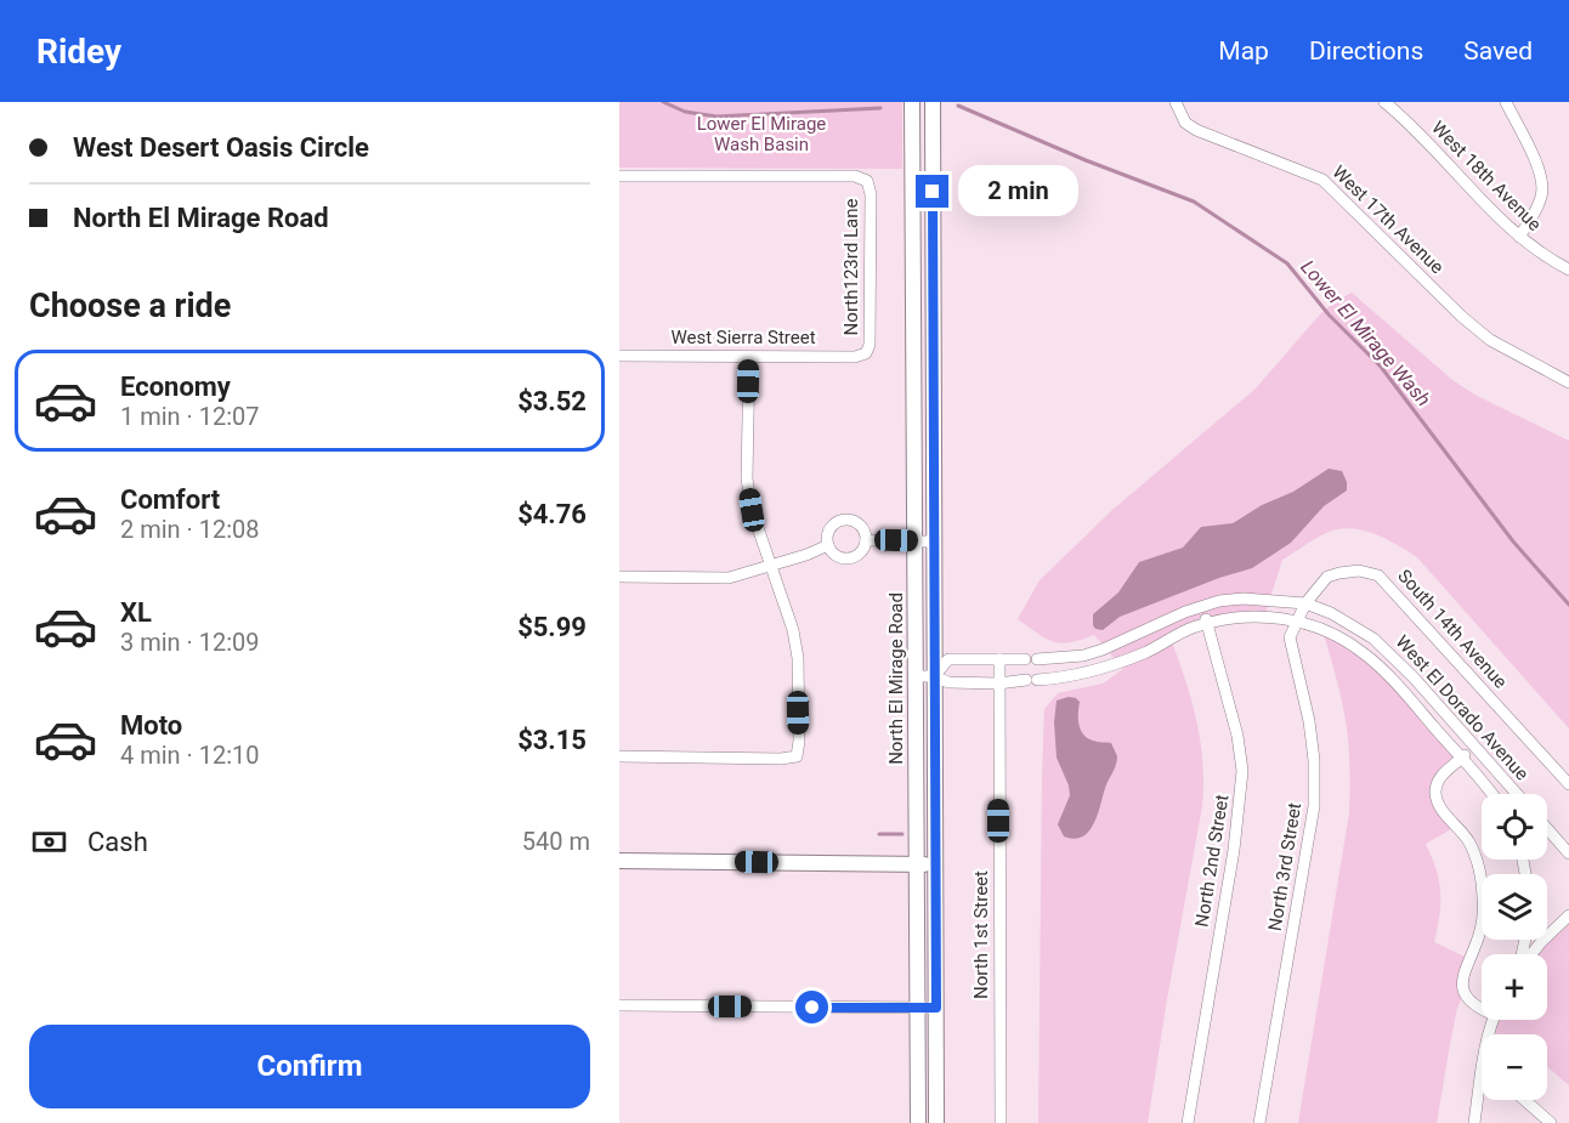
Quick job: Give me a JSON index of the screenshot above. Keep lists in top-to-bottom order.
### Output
{
  "streets": {
    "main road": ["North El Mirage Road"],
    "street": [
      "West 18th Avenue",
      "West 17th Avenue",
      "North123rd Lane",
      "West Sierra Street",
      "South 14th Avenue",
      "West El Dorado Avenue",
      "North 2nd Street",
      "North 3rd Street",
      "North 1st Street"
    ]
  },
  "crossings": [
    ["North123rd Lane", "West Sierra Street"],
    ["South 14th Avenue", "West El Dorado Avenue"],
    ["South 14th Avenue", "North 3rd Street"],
    ["North El Mirage Road", "West El Dorado Avenue"],
    ["West El Dorado Avenue", "North 2nd Street"],
    ["West El Dorado Avenue", "North 3rd Street"],
    ["West El Dorado Avenue", "North 1st Street"]
  ],
  "water": ["Lower El Mirage Wash"],
  "parks": ["Lower El Mirage Wash Basin"],
  "page": {
    "header": "Ridey",
    "nav": ["Map", "Directions", "Saved"],
    "banner": ["West Desert Oasis Circle", "North El Mirage Road"],
    "bubble": "2 min",
    "heading": "Choose a ride",
    "list": [
      {
        "name": "Economy",
        "note": "1 min · 12:07",
        "value": "$3.52"
      },
      {
        "name": "Comfort",
        "note": "2 min · 12:08",
        "value": "$4.76"
      },
      {
        "name": "XL",
        "note": "3 min · 12:09",
        "value": "$5.99"
      },
      {
        "name": "Moto",
        "note": "4 min · 12:10",
        "value": "$3.15"
      }
    ],
    "map_buttons": ["+", "−"],
    "pay": ["Cash", "540 m"],
    "buttons": "Confirm"
  }
}
